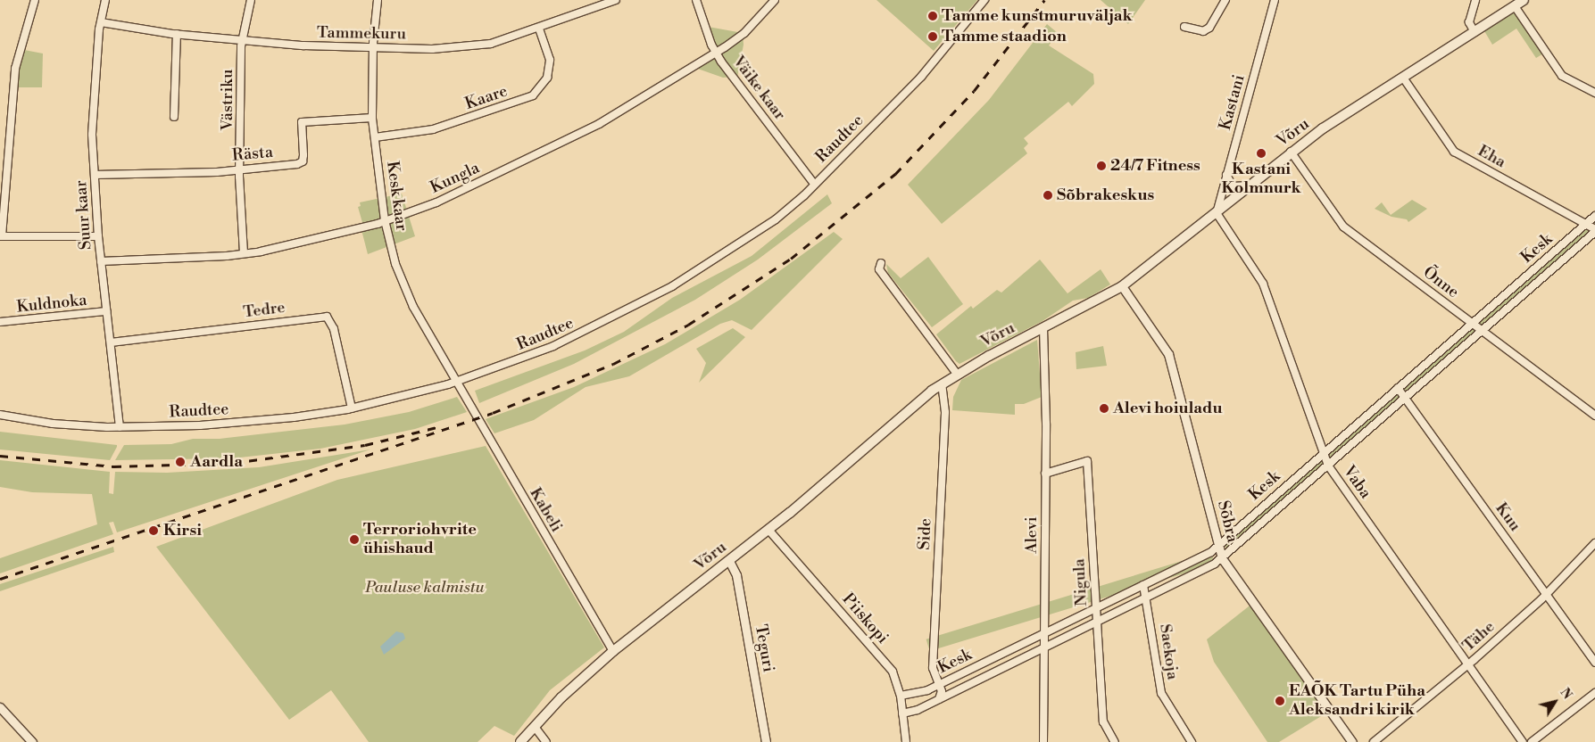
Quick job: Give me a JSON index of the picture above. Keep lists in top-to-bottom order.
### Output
{
  "streets": {
    "main road": ["Võru"],
    "street": [
      "Tammekuru",
      "Väike kaar",
      "Kaare",
      "Västriku",
      "Kastani",
      "Raudtee",
      "Rästa",
      "Eha",
      "Kungla",
      "Kesk kaar",
      "Suur kaar",
      "Kesk",
      "Õnne",
      "Kuldnoka",
      "Tedre",
      "Vaba",
      "Kabeli",
      "Kuu",
      "Sõbra",
      "Side",
      "Alevi",
      "Nigula",
      "Piiskopi",
      "Tähe",
      "Teguri",
      "Saekoja"
    ]
  },
  "crossings": [
    ["Tammekuru", "Kaare"],
    ["Tammekuru", "Västriku"],
    ["Tammekuru", "Kesk kaar"],
    ["Tammekuru", "Suur kaar"],
    ["Väike kaar", "Raudtee"],
    ["Väike kaar", "Kungla"],
    ["Kaare", "Kesk kaar"],
    ["Västriku", "Rästa"],
    ["Västriku", "Kungla"],
    ["Kastani", "Võru"],
    ["Kastani", "Vaba"],
    ["Võru", "Eha"],
    ["Võru", "Õnne"],
    ["Võru", "Vaba"],
    ["Võru", "Kabeli"],
    ["Võru", "Sõbra"],
    ["Võru", "Side"],
    ["Võru", "Alevi"],
    ["Võru", "Piiskopi"],
    ["Võru", "Teguri"],
    ["Raudtee", "Kesk kaar"],
    ["Raudtee", "Suur kaar"],
    ["Raudtee", "Tedre"],
    ["Raudtee", "Kabeli"],
    ["Rästa", "Kesk kaar"],
    ["Rästa", "Suur kaar"],
    ["Eha", "Kesk"],
    ["Kungla", "Kesk kaar"],
    ["Kungla", "Suur kaar"],
    ["Kesk kaar", "Kabeli"],
    ["Suur kaar", "Kuldnoka"],
    ["Suur kaar", "Tedre"],
    ["Kesk", "Õnne"],
    ["Kesk", "Vaba"],
    ["Kesk", "Kuu"],
    ["Kesk", "Sõbra"],
    ["Kesk", "Side"],
    ["Kesk", "Alevi"],
    ["Kesk", "Nigula"],
    ["Kesk", "Piiskopi"],
    ["Kesk", "Saekoja"],
    ["Vaba", "Tähe"],
    ["Kuu", "Tähe"],
    ["Alevi", "Nigula"]
  ],
  "parks": ["Pauluse kalmistu"],
  "places": [
    "Tamme kunstmuruväljak",
    "Tamme staadion",
    "Kastani Kolmnurk",
    "24/7 Fitness",
    "Sõbrakeskus",
    "Alevi hoiuladu",
    "Aardla",
    "Kirsi",
    "Terroriohvrite ühishaud",
    "EAÕK Tartu Püha Aleksandri kirik"
  ],
  "north": "top right"
}
